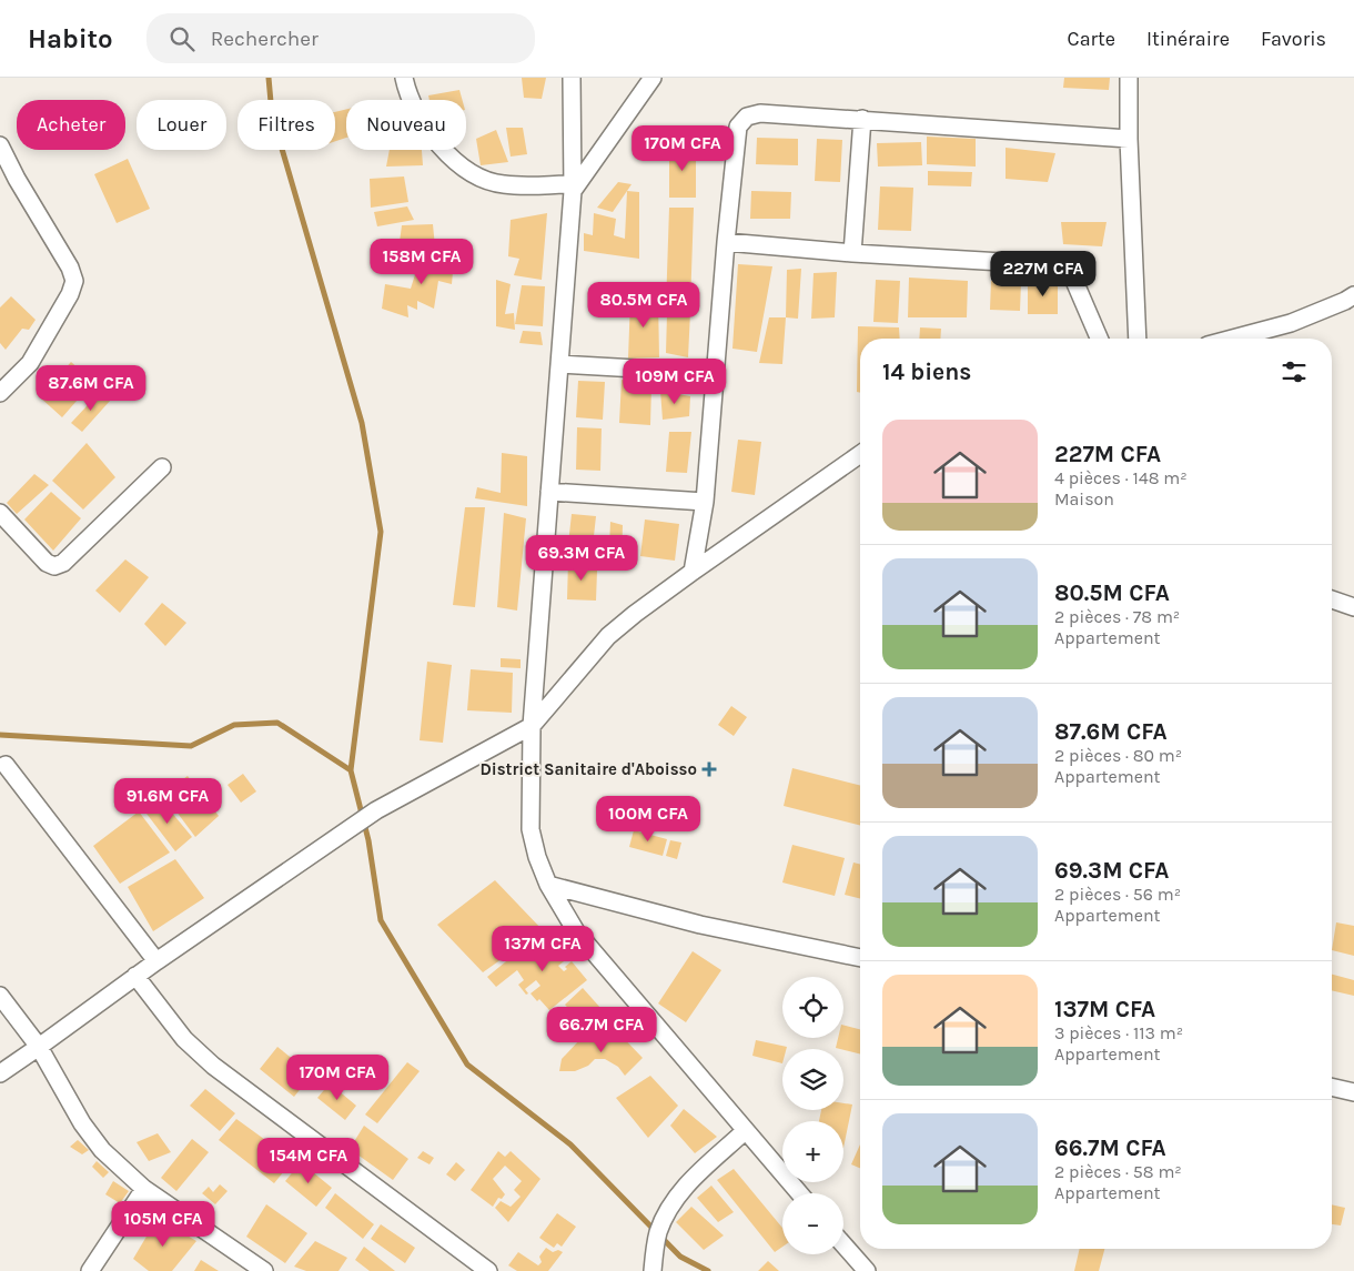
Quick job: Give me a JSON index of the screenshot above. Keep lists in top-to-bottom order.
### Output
{
  "places": {
    "health": ["District Sanitaire d'Aboisso"]
  },
  "page": {
    "header": "Habito",
    "search": "Rechercher",
    "nav": ["Carte", "Itinéraire", "Favoris"],
    "chip": [
      "Acheter",
      "Louer",
      "Filtres",
      "Nouveau"
    ],
    "price": [
      "170M CFA",
      "158M CFA",
      "227M CFA",
      "80.5M CFA",
      "109M CFA",
      "87.6M CFA",
      "69.3M CFA",
      "91.6M CFA",
      "100M CFA",
      "137M CFA",
      "66.7M CFA",
      "170M CFA",
      "154M CFA",
      "105M CFA"
    ],
    "heading": "14 biens",
    "list": [
      {
        "name": "227M CFA",
        "note": "4 pièces · 148 m² · Maison"
      },
      {
        "name": "80.5M CFA",
        "note": "2 pièces · 78 m² · Appartement"
      },
      {
        "name": "87.6M CFA",
        "note": "2 pièces · 80 m² · Appartement"
      },
      {
        "name": "69.3M CFA",
        "note": "2 pièces · 56 m² · Appartement"
      },
      {
        "name": "137M CFA",
        "note": "3 pièces · 113 m² · Appartement"
      },
      {
        "name": "66.7M CFA",
        "note": "2 pièces · 58 m² · Appartement"
      }
    ],
    "map_buttons": ["+", "−"]
  }
}
